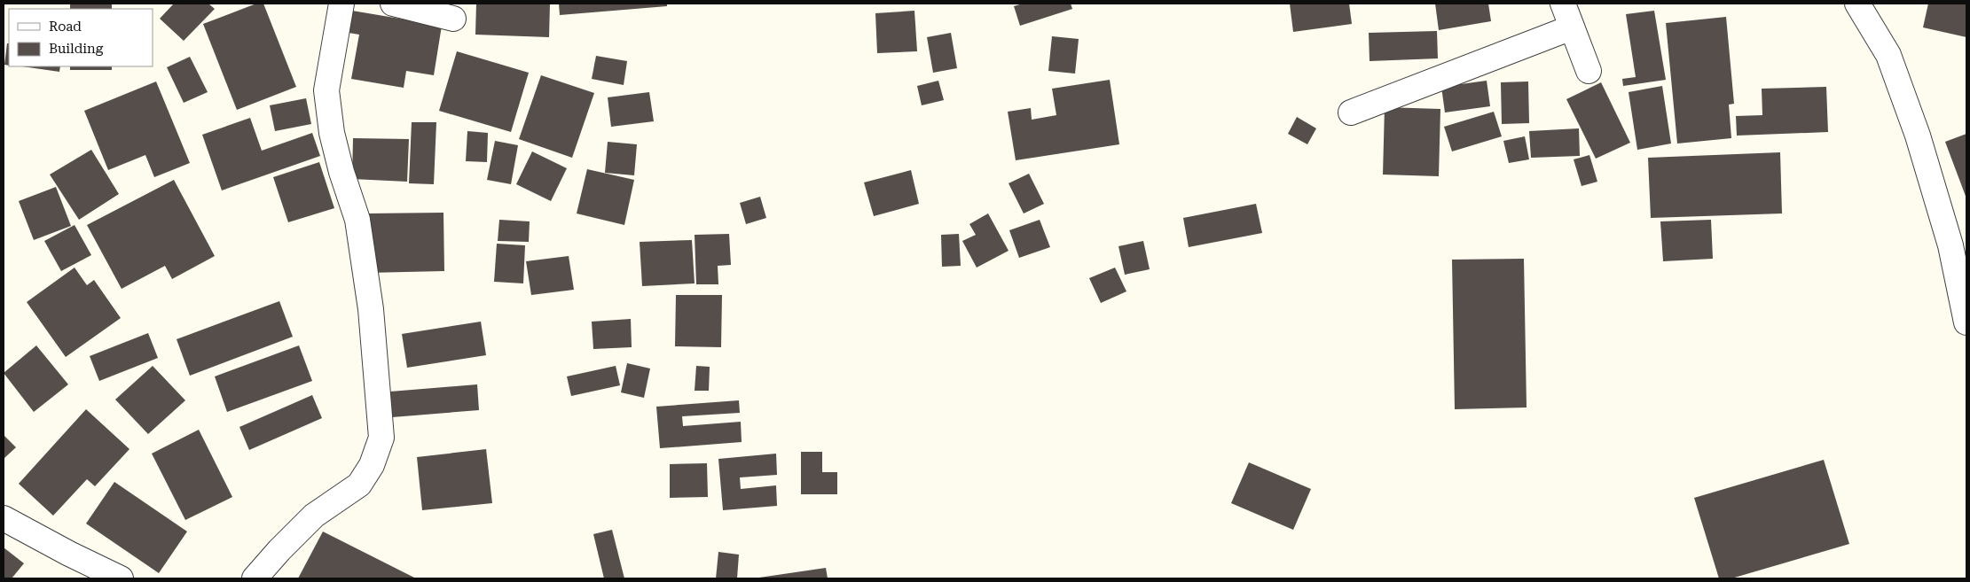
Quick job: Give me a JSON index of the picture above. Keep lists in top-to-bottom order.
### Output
{
  "legend": ["Road", "Building"]
}
